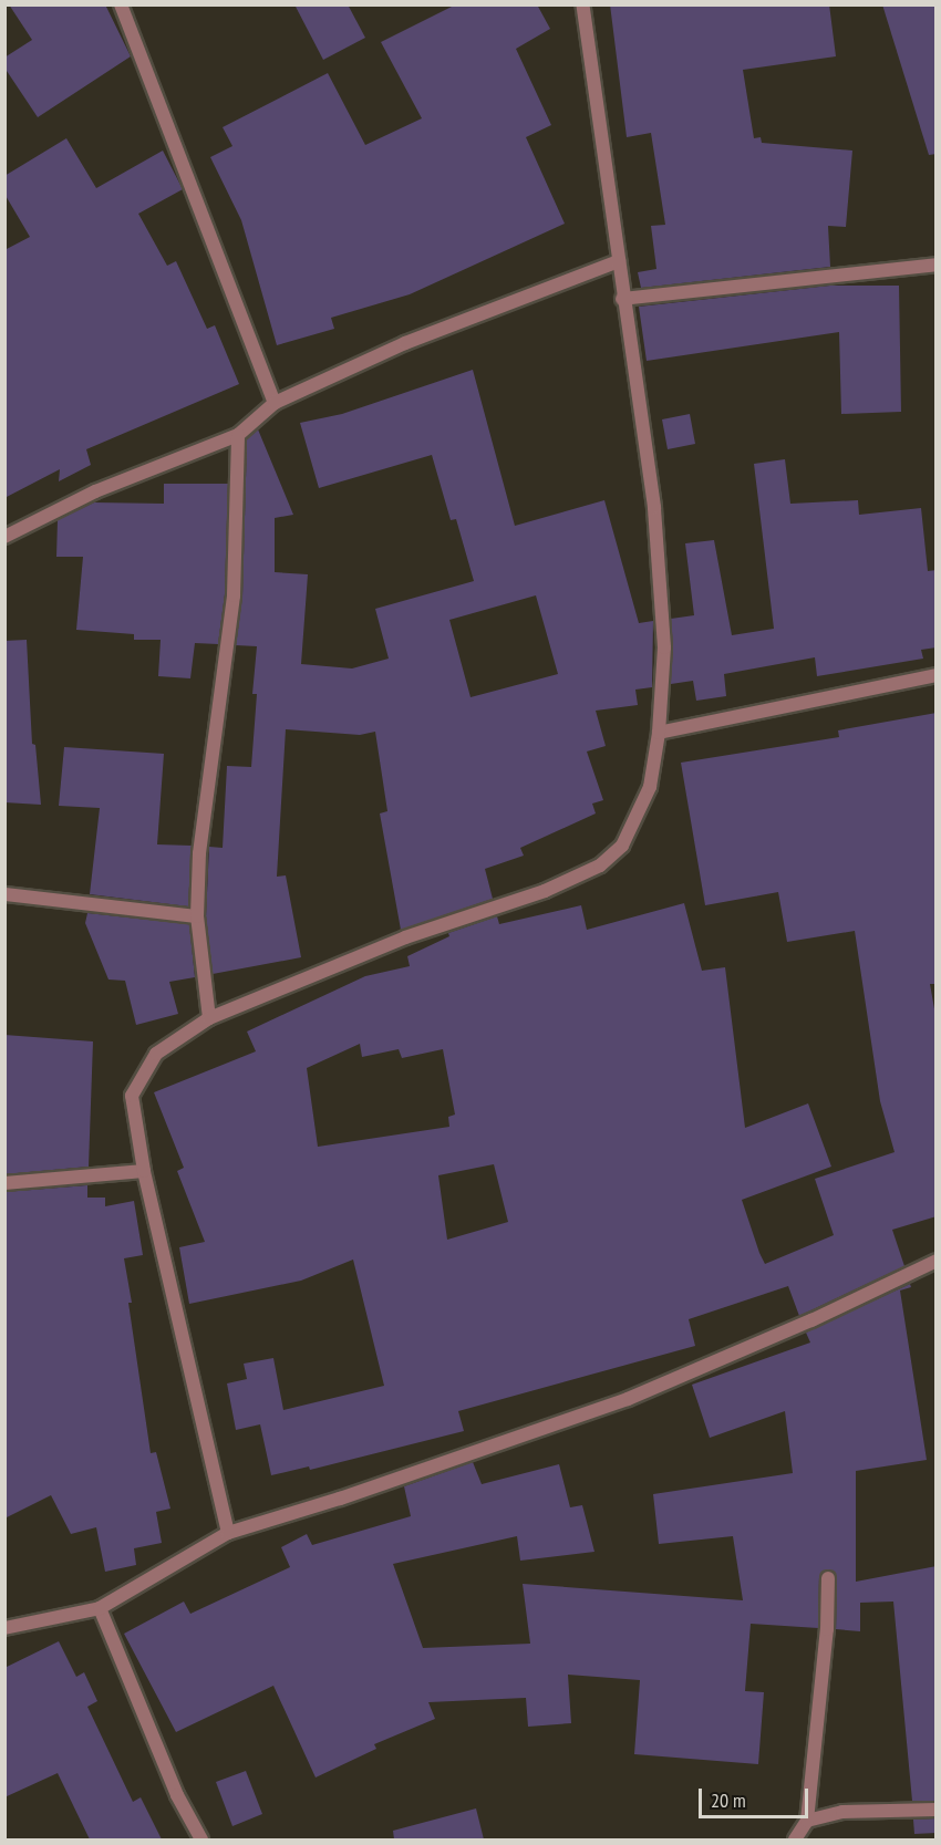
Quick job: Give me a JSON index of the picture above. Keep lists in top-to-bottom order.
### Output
{
  "scale_bar": "20 m"
}
